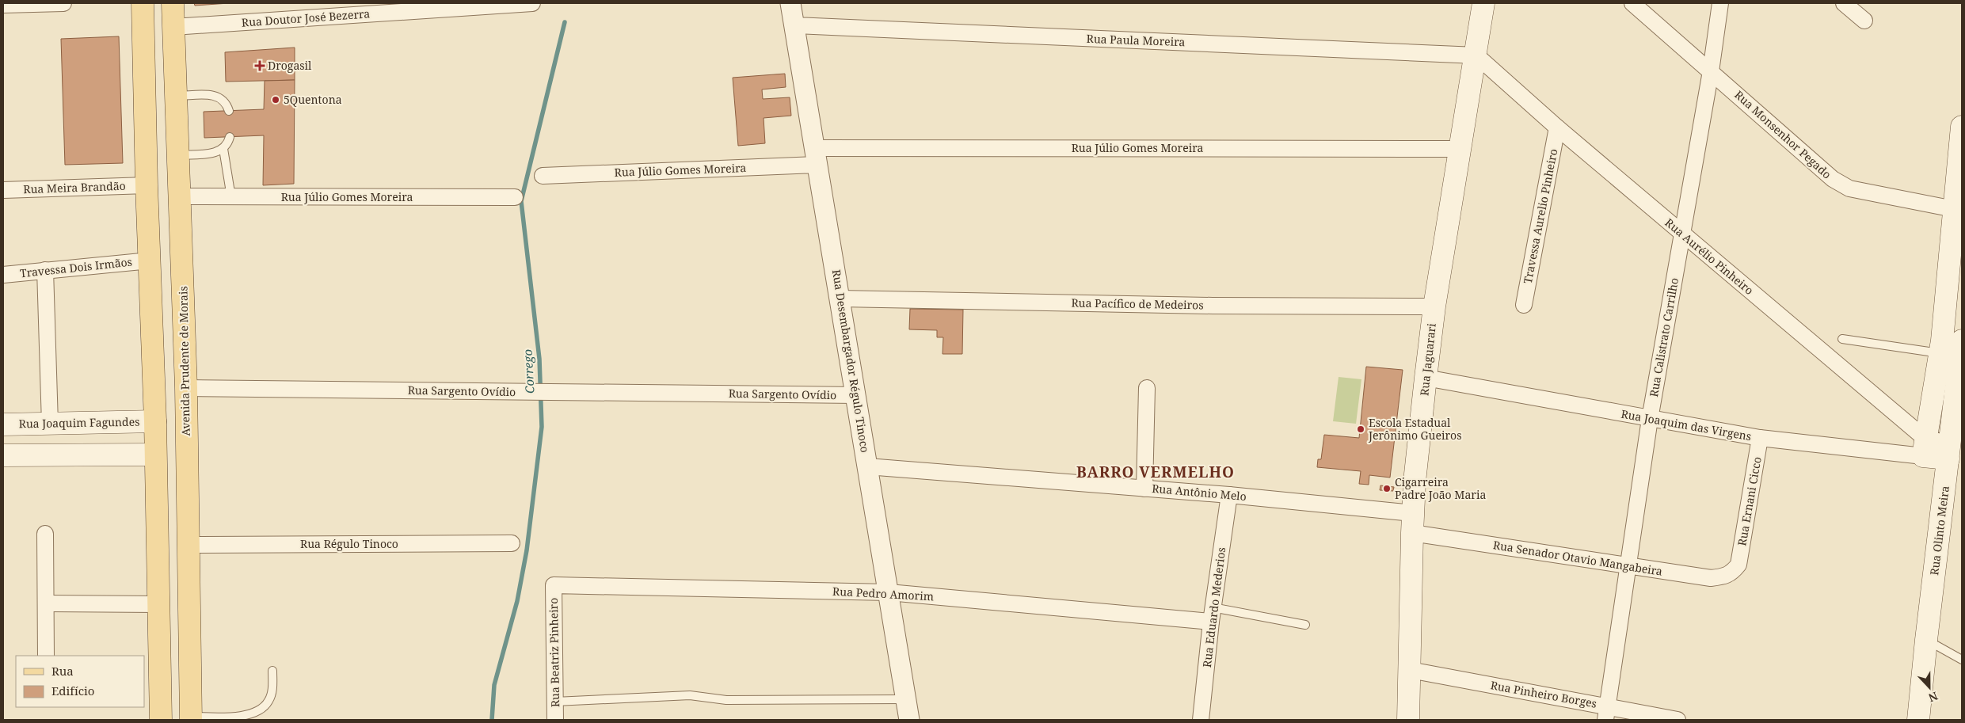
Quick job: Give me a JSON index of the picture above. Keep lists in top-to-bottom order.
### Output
{
  "streets": {
    "main road": [
      "Rua Jaguarari",
      "Avenida Prudente de Morais",
      "Rua Joaquim Fagundes",
      "Rua Joaquim das Virgens",
      "Rua Olinto Meira"
    ],
    "street": [
      "Rua Doutor José Bezerra",
      "Rua Paula Moreira",
      "Rua Monsenhor Pegado",
      "Rua Júlio Gomes Moreira",
      "Rua Meira Brandão",
      "Travessa Aurelio Pinheiro",
      "Rua Aurélio Pinheiro",
      "Travessa Dois Irmãos",
      "Rua Pacífico de Medeiros",
      "Rua Calistrato Carrilho",
      "Rua Desembargador Régulo Tinoco",
      "Rua Sargento Ovídio",
      "Rua Antônio Melo",
      "Rua Ernani Cicco",
      "Rua Régulo Tinoco",
      "Rua Senador Otavio Mangabeira",
      "Rua Pedro Amorim",
      "Rua Eduardo Mederios",
      "Rua Beatriz Pinheiro",
      "Rua Pinheiro Borges"
    ]
  },
  "crossings": [
    ["Rua Doutor José Bezerra", "Avenida Prudente de Morais"],
    ["Rua Paula Moreira", "Rua Aurélio Pinheiro"],
    ["Rua Paula Moreira", "Rua Jaguarari"],
    ["Rua Paula Moreira", "Rua Desembargador Régulo Tinoco"],
    ["Rua Monsenhor Pegado", "Rua Calistrato Carrilho"],
    ["Rua Júlio Gomes Moreira", "Rua Jaguarari"],
    ["Rua Júlio Gomes Moreira", "Avenida Prudente de Morais"],
    ["Rua Júlio Gomes Moreira", "Rua Desembargador Régulo Tinoco"],
    ["Travessa Aurelio Pinheiro", "Rua Aurélio Pinheiro"],
    ["Rua Aurélio Pinheiro", "Rua Calistrato Carrilho"],
    ["Rua Aurélio Pinheiro", "Rua Jaguarari"],
    ["Rua Aurélio Pinheiro", "Rua Joaquim das Virgens"],
    ["Rua Pacífico de Medeiros", "Rua Jaguarari"],
    ["Rua Pacífico de Medeiros", "Rua Desembargador Régulo Tinoco"],
    ["Rua Calistrato Carrilho", "Rua Joaquim das Virgens"],
    ["Rua Calistrato Carrilho", "Rua Senador Otavio Mangabeira"],
    ["Rua Calistrato Carrilho", "Rua Pinheiro Borges"],
    ["Rua Jaguarari", "Rua Joaquim das Virgens"],
    ["Rua Jaguarari", "Rua Antônio Melo"],
    ["Rua Jaguarari", "Rua Senador Otavio Mangabeira"],
    ["Rua Jaguarari", "Rua Pinheiro Borges"],
    ["Avenida Prudente de Morais", "Rua Sargento Ovídio"],
    ["Avenida Prudente de Morais", "Rua Régulo Tinoco"],
    ["Rua Desembargador Régulo Tinoco", "Rua Sargento Ovídio"],
    ["Rua Desembargador Régulo Tinoco", "Rua Antônio Melo"],
    ["Rua Desembargador Régulo Tinoco", "Rua Pedro Amorim"],
    ["Rua Joaquim das Virgens", "Rua Ernani Cicco"],
    ["Rua Joaquim das Virgens", "Rua Olinto Meira"],
    ["Rua Antônio Melo", "Rua Senador Otavio Mangabeira"],
    ["Rua Antônio Melo", "Rua Eduardo Mederios"],
    ["Rua Ernani Cicco", "Rua Senador Otavio Mangabeira"],
    ["Rua Pedro Amorim", "Rua Eduardo Mederios"],
    ["Rua Pedro Amorim", "Rua Beatriz Pinheiro"]
  ],
  "districts": ["BARRO VERMELHO"],
  "water": ["Corrego"],
  "places": {
    "health": ["Drogasil"],
    "other": ["5Quentona", "Escola Estadual Jerônimo Gueiros", "Cigarreira Padre João Maria"]
  },
  "legend": ["Rua", "Edifício"],
  "north": "bottom"
}
